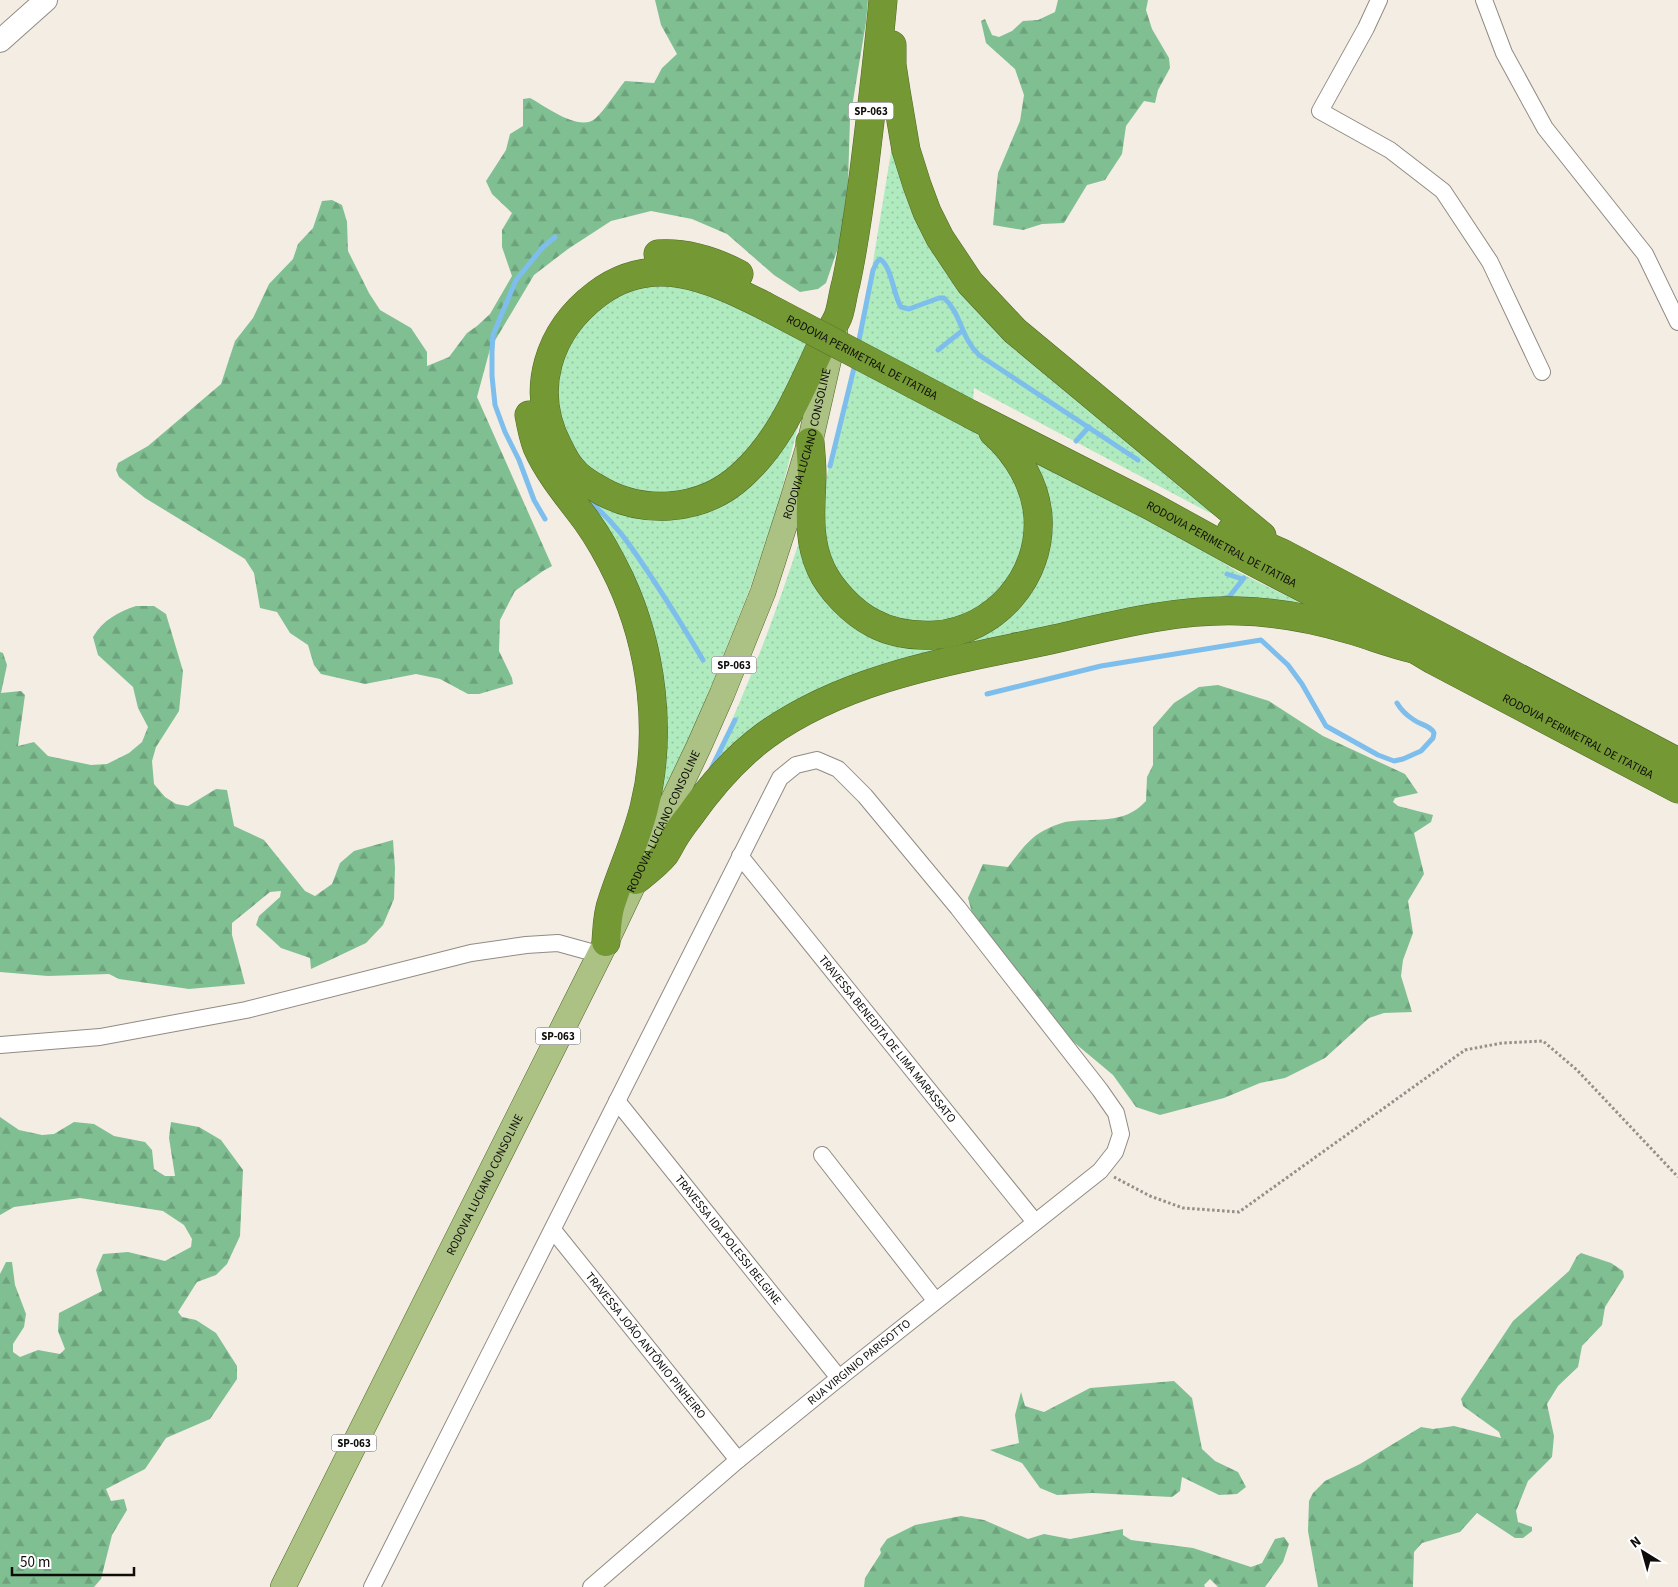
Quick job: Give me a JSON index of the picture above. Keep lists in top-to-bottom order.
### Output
{
  "streets": {
    "highway": ["SP-063", "RODOVIA PERIMETRAL DE ITATIBA", "RODOVIA LUCIANO CONSOLINE"],
    "street": [
      "TRAVESSA BENEDITA DE LIMA MARASSATO",
      "TRAVESSA IDA POLESSI BELGINE",
      "TRAVESSA JOÃO ANTÔNIO PINHEIRO",
      "RUA VIRGINIO PARISOTTO"
    ]
  },
  "crossings": [
    ["TRAVESSA BENEDITA DE LIMA MARASSATO", "RUA VIRGINIO PARISOTTO"],
    ["TRAVESSA IDA POLESSI BELGINE", "RUA VIRGINIO PARISOTTO"],
    ["TRAVESSA JOÃO ANTÔNIO PINHEIRO", "RUA VIRGINIO PARISOTTO"]
  ],
  "scale_bar": "50 m",
  "north": "top left"
}
